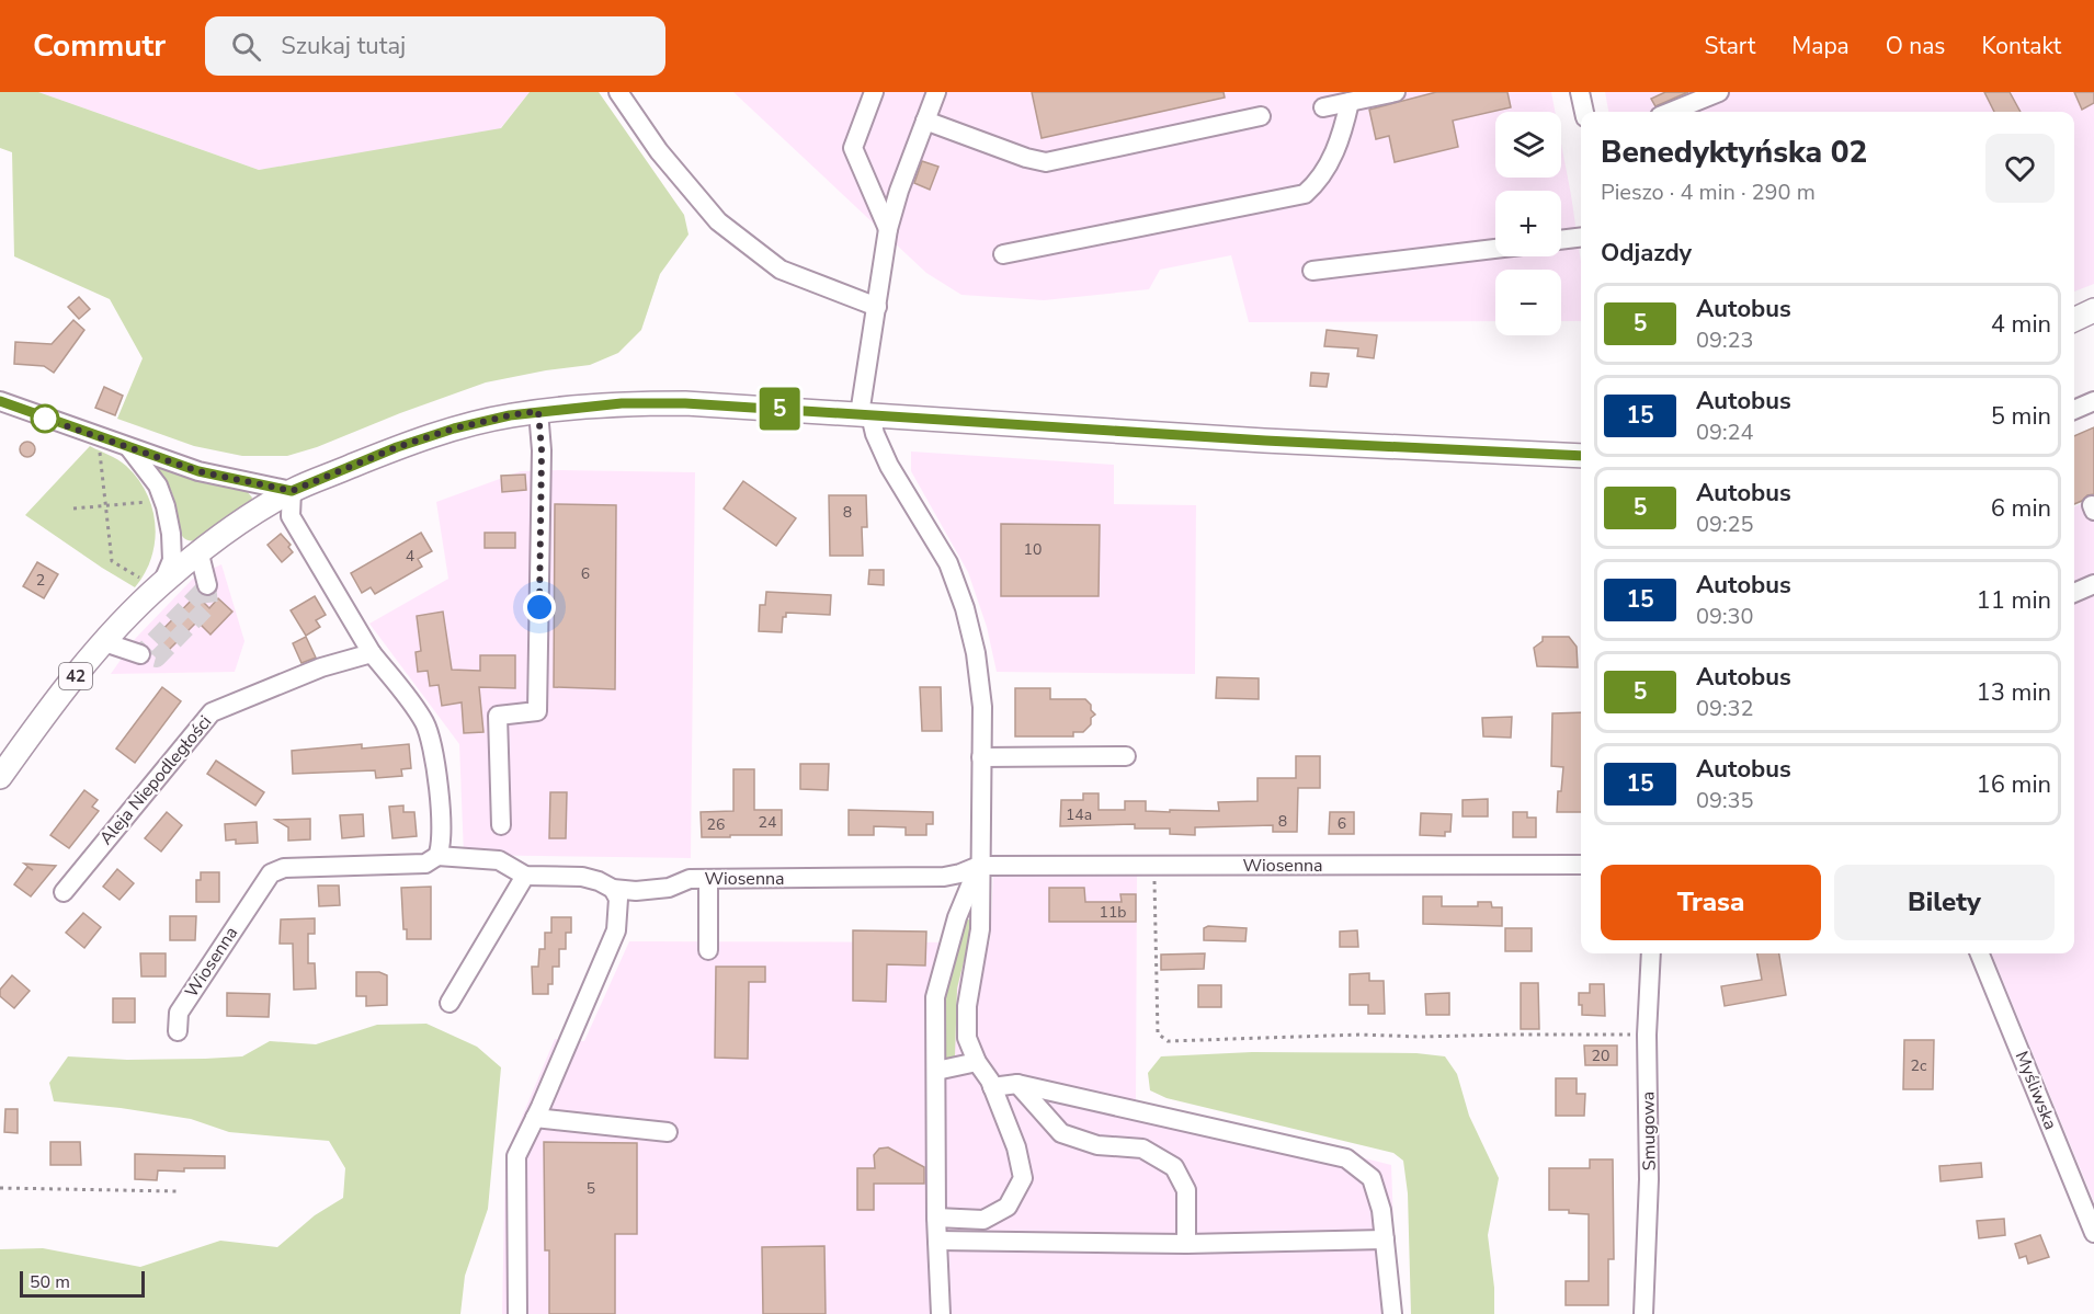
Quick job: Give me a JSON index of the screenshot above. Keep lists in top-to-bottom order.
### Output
{
  "streets": {
    "main road": ["42"],
    "street": [
      "Aleja Niepodległości",
      "Wiosenna",
      "Myśliwska",
      "Smugowa"
    ]
  },
  "lines": ["bus line 5"],
  "house_numbers": [
    "8",
    "10",
    "4",
    "6",
    "2",
    "14a",
    "8",
    "24",
    "6",
    "26",
    "11b",
    "20",
    "2c",
    "5"
  ],
  "scale_bar": "50 m",
  "page": {
    "header": "Commutr",
    "search": "Szukaj tutaj",
    "nav": [
      "Start",
      "Mapa",
      "O nas",
      "Kontakt"
    ],
    "on_map": "5",
    "map_buttons": ["+", "−"],
    "heading": [
      ["Benedyktyńska 02", "Pieszo · 4 min · 290 m"],
      "Odjazdy"
    ],
    "list": [
      {
        "mark": "5",
        "name": "Autobus",
        "note": "09:23",
        "value": "4 min"
      },
      {
        "mark": "15",
        "name": "Autobus",
        "note": "09:24",
        "value": "5 min"
      },
      {
        "mark": "5",
        "name": "Autobus",
        "note": "09:25",
        "value": "6 min"
      },
      {
        "mark": "15",
        "name": "Autobus",
        "note": "09:30",
        "value": "11 min"
      },
      {
        "mark": "5",
        "name": "Autobus",
        "note": "09:32",
        "value": "13 min"
      },
      {
        "mark": "15",
        "name": "Autobus",
        "note": "09:35",
        "value": "16 min"
      }
    ],
    "buttons": ["Trasa", "Bilety"],
    "scale": "50 m"
  }
}
